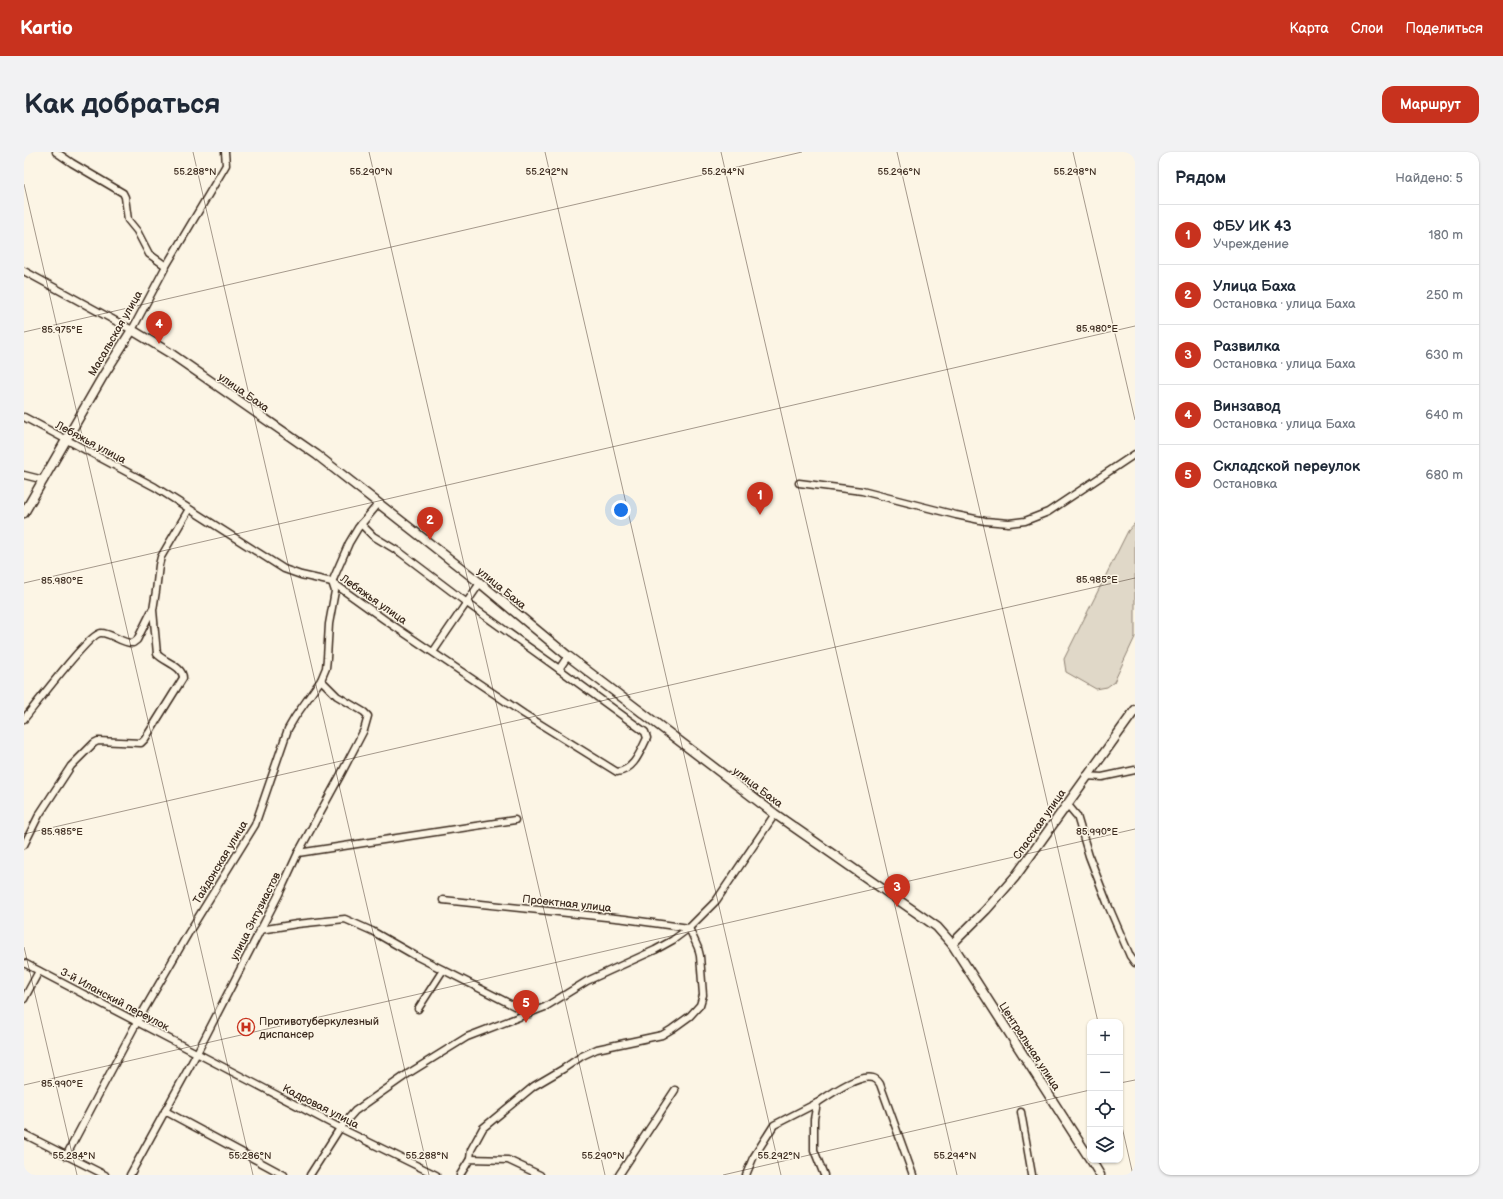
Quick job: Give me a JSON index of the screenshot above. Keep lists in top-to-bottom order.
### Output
{
  "streets": {
    "street": [
      "Масальская улица",
      "улица Баха",
      "Лебяжья улица",
      "Спасская улица",
      "Тайдонская улица",
      "Проектная улица",
      "улица Энтузиастов",
      "3-й Иланский переулок",
      "Центральная улица",
      "Кадровая улица"
    ]
  },
  "crossings": [
    ["Масальская улица", "улица Баха"],
    ["Масальская улица", "Лебяжья улица"],
    ["улица Баха", "Спасская улица"],
    ["улица Баха", "Тайдонская улица"],
    ["улица Баха", "Центральная улица"],
    ["Лебяжья улица", "Тайдонская улица"],
    ["Спасская улица", "Центральная улица"],
    ["Тайдонская улица", "улица Энтузиастов"],
    ["Тайдонская улица", "3-й Иланский переулок"],
    ["улица Энтузиастов", "3-й Иланский переулок"],
    ["улица Энтузиастов", "Кадровая улица"],
    ["3-й Иланский переулок", "Кадровая улица"]
  ],
  "places": {
    "hospital": ["Противотуберкулезный диспансер"]
  },
  "page": {
    "header": "Kartio",
    "nav": ["Карта", "Слои", "Поделиться"],
    "buttons": "Маршрут",
    "title": "Как добраться",
    "heading": ["Рядом", "Найдено: 5"],
    "list": [
      {
        "mark": "1",
        "name": "ФБУ ИК 43",
        "note": "Учреждение",
        "value": "180 m"
      },
      {
        "mark": "2",
        "name": "Улица Баха",
        "note": "Остановка · улица Баха",
        "value": "250 m"
      },
      {
        "mark": "3",
        "name": "Развилка",
        "note": "Остановка · улица Баха",
        "value": "630 m"
      },
      {
        "mark": "4",
        "name": "Винзавод",
        "note": "Остановка · улица Баха",
        "value": "640 m"
      },
      {
        "mark": "5",
        "name": "Складской переулок",
        "note": "Остановка",
        "value": "680 m"
      }
    ],
    "pins": [
      "4",
      "1",
      "2",
      "3",
      "5"
    ],
    "map_buttons": ["+", "−"]
  },
  "coordinates": [
    "55.288°N",
    "55.290°N",
    "55.292°N",
    "55.294°N",
    "55.296°N",
    "55.298°N",
    "85.980°E",
    "85.975°E",
    "85.985°E",
    "85.990°E",
    "55.284°N",
    "55.286°N"
  ]
}
